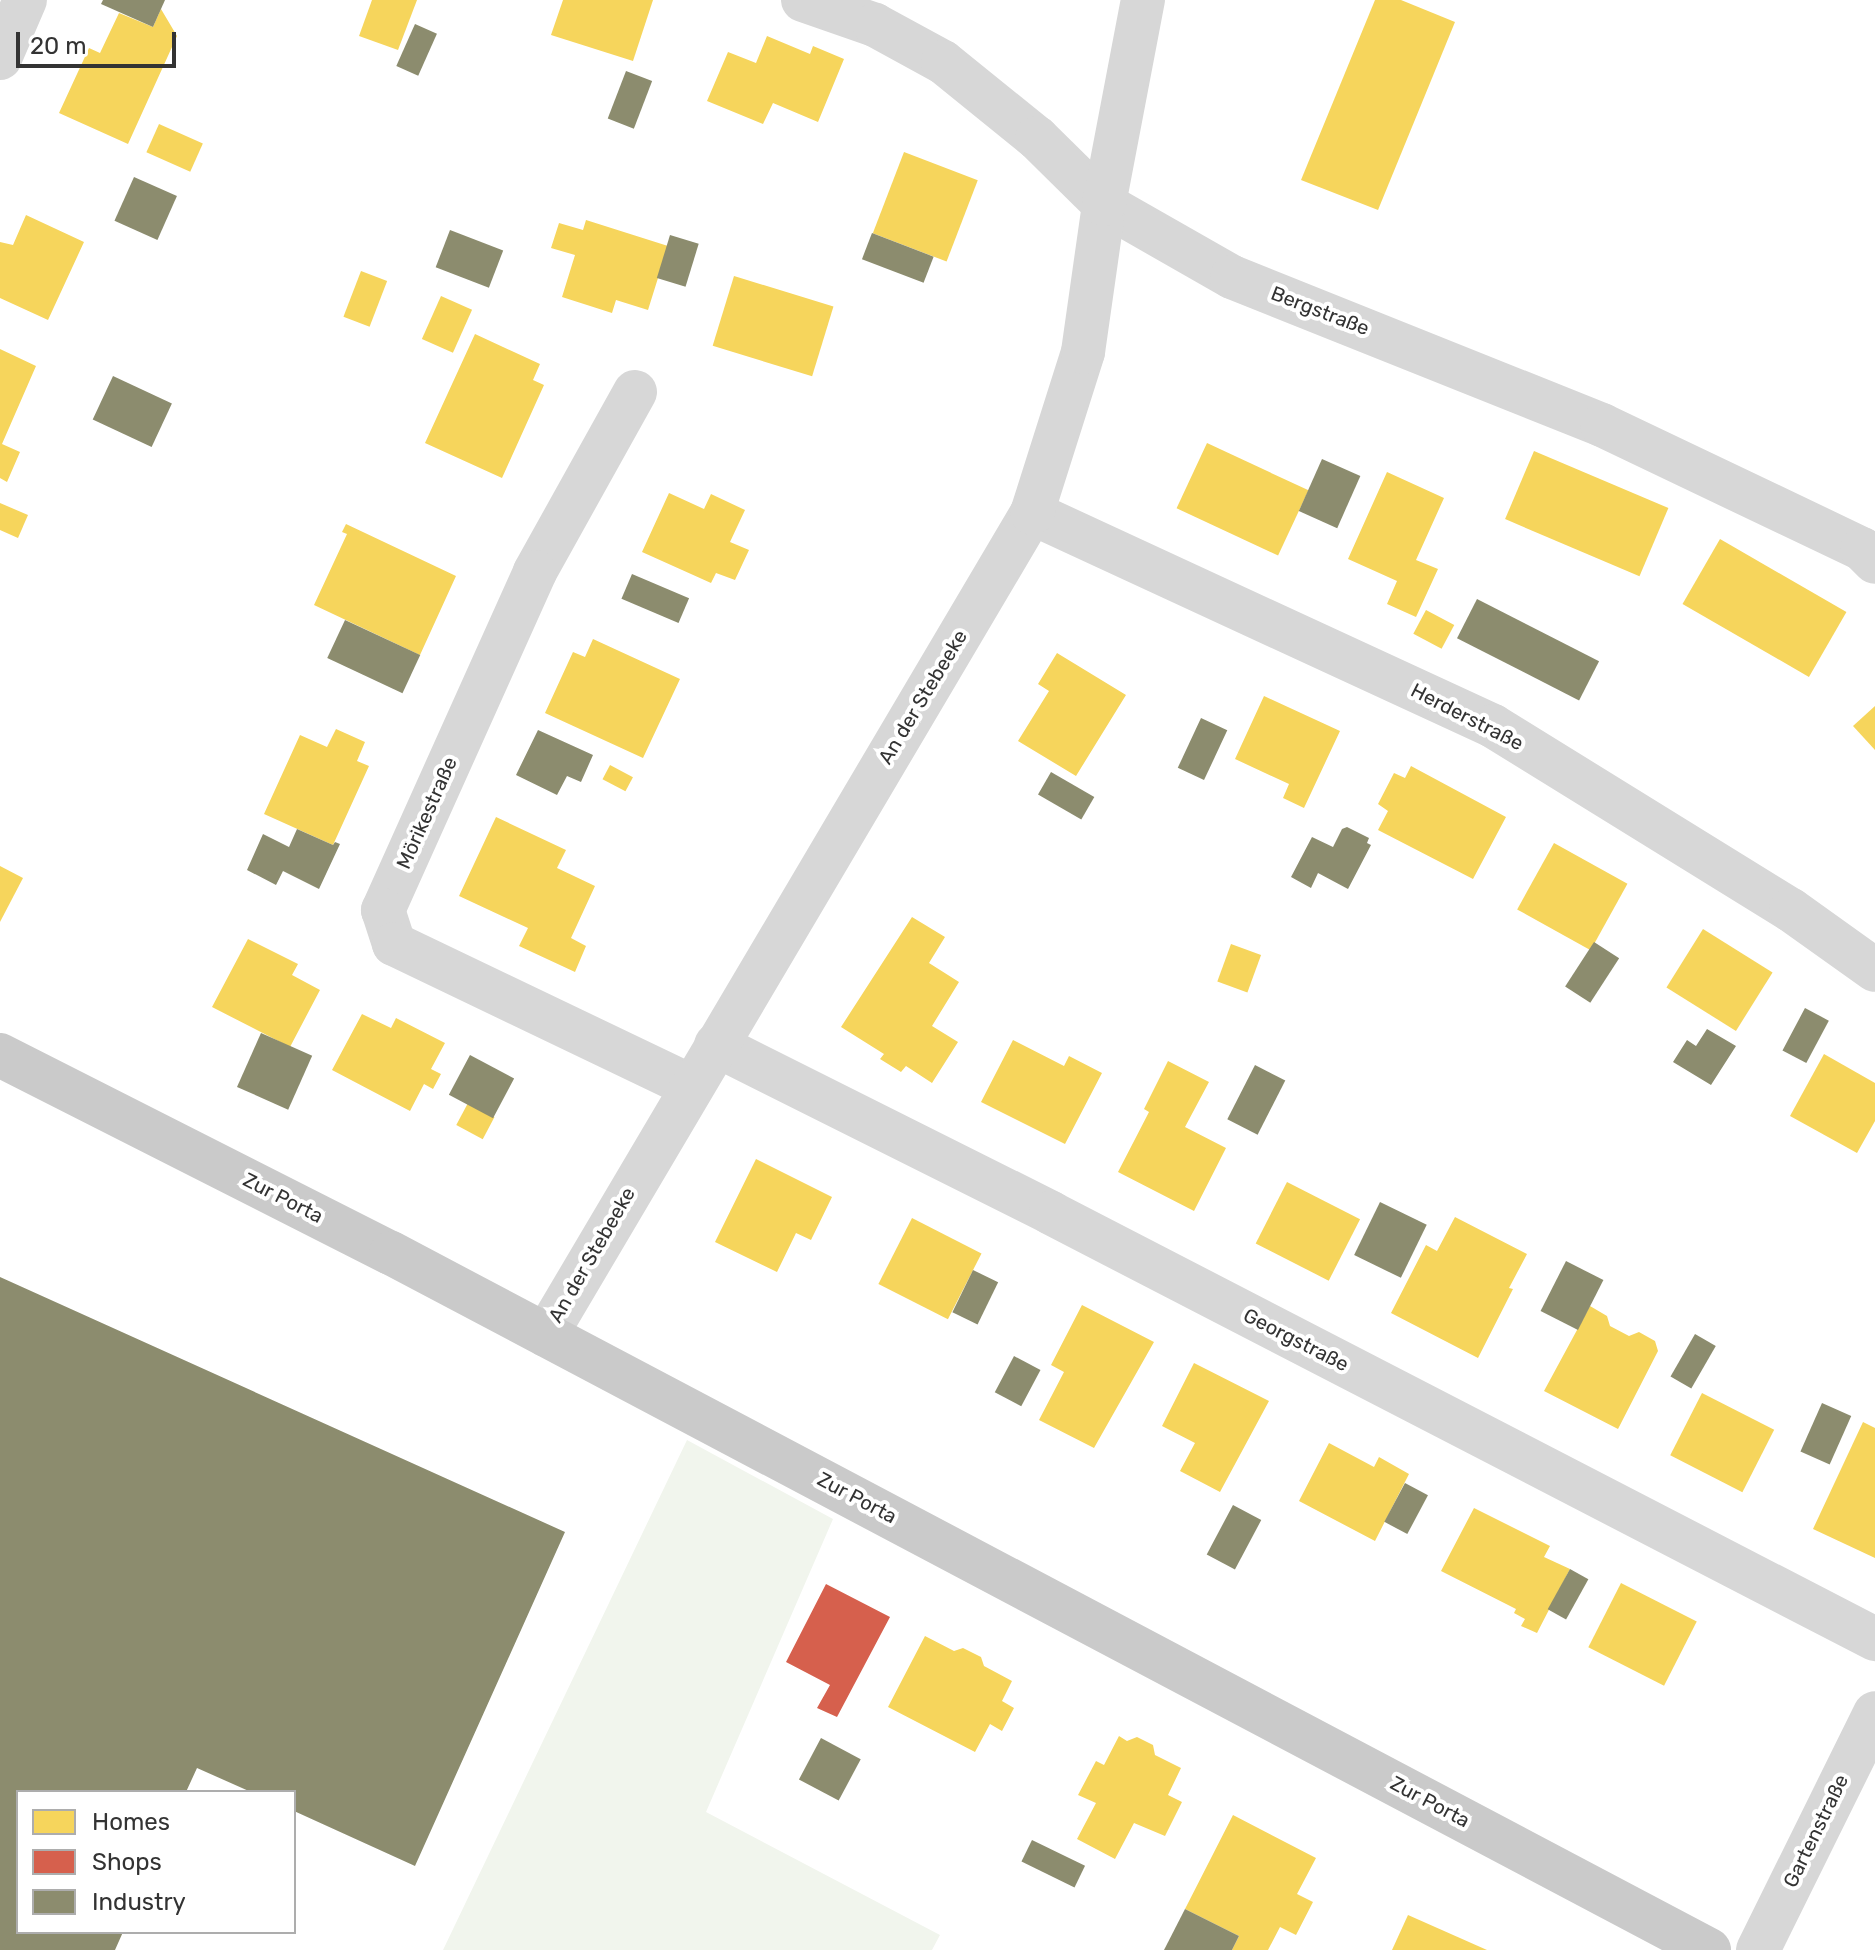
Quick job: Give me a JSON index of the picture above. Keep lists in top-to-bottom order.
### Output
{
  "streets": {
    "main road": ["Zur Porta"],
    "street": [
      "Bergstraße",
      "An der Stebeeke",
      "Herderstraße",
      "Mörikestraße",
      "Georgstraße",
      "Gartenstraße"
    ]
  },
  "crossings": [
    ["Bergstraße", "An der Stebeeke"],
    ["An der Stebeeke", "Herderstraße"],
    ["An der Stebeeke", "Mörikestraße"],
    ["An der Stebeeke", "Zur Porta"],
    ["An der Stebeeke", "Georgstraße"]
  ],
  "legend": ["Homes", "Shops", "Industry"],
  "scale_bar": "20 m"
}
